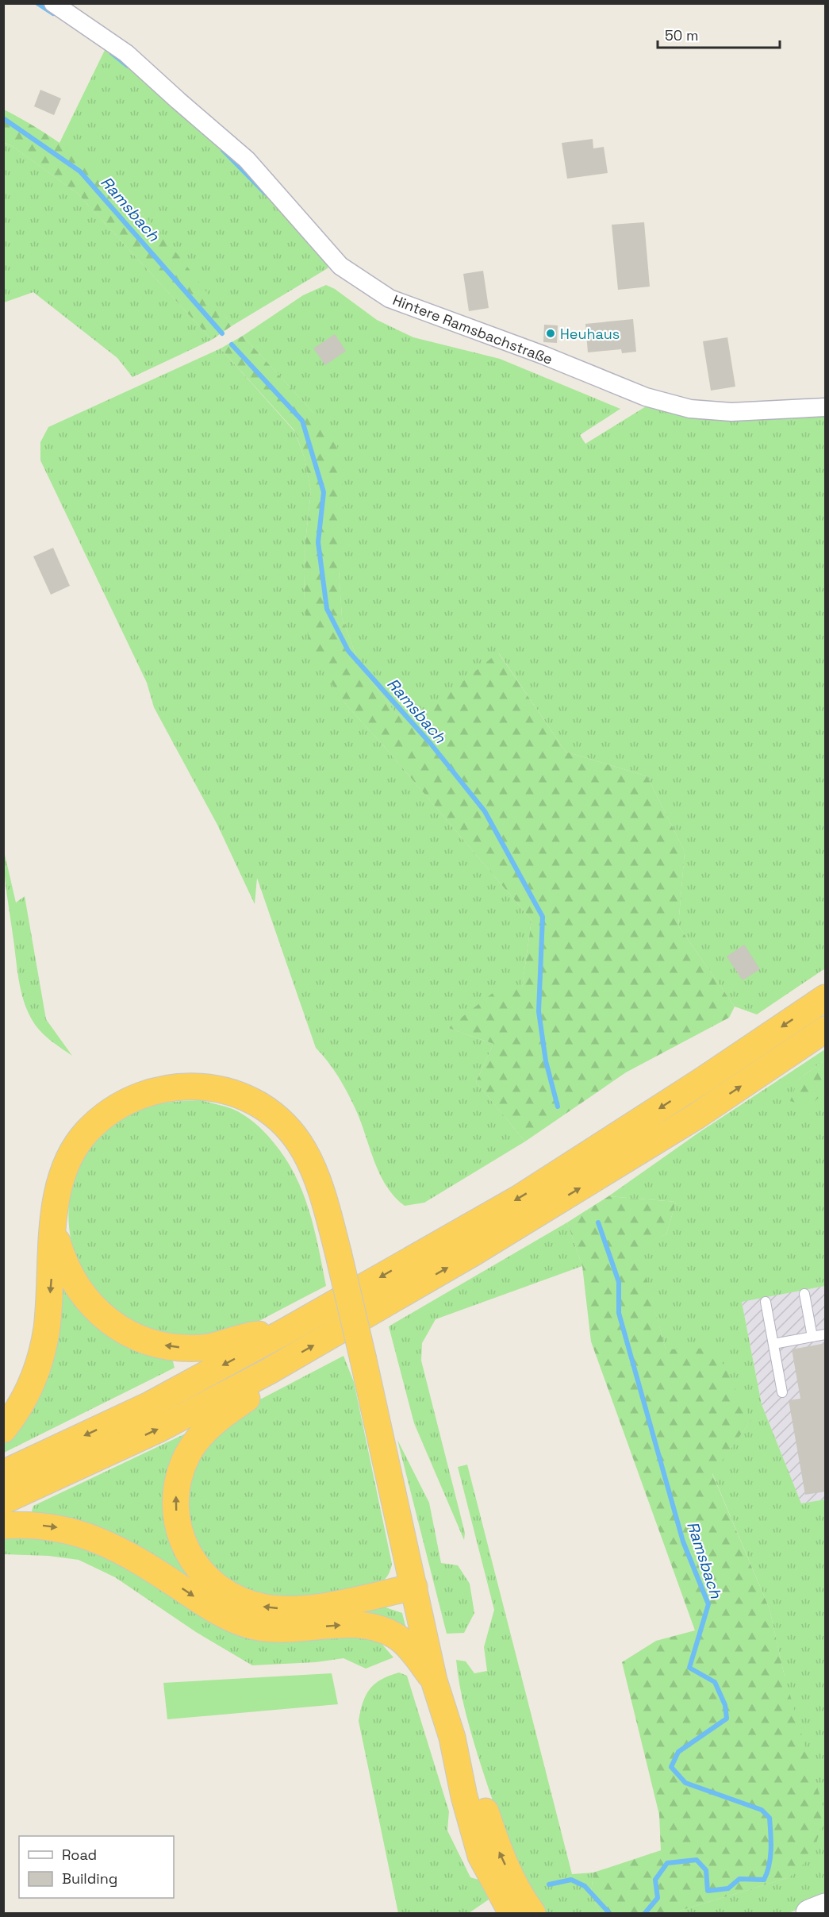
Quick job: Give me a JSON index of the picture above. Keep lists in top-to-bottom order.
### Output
{
  "streets": {
    "street": ["Hintere Ramsbachstraße"]
  },
  "water": ["Ramsbach"],
  "places": ["Heuhaus"],
  "legend": ["Road", "Building"],
  "scale_bar": "50 m"
}
